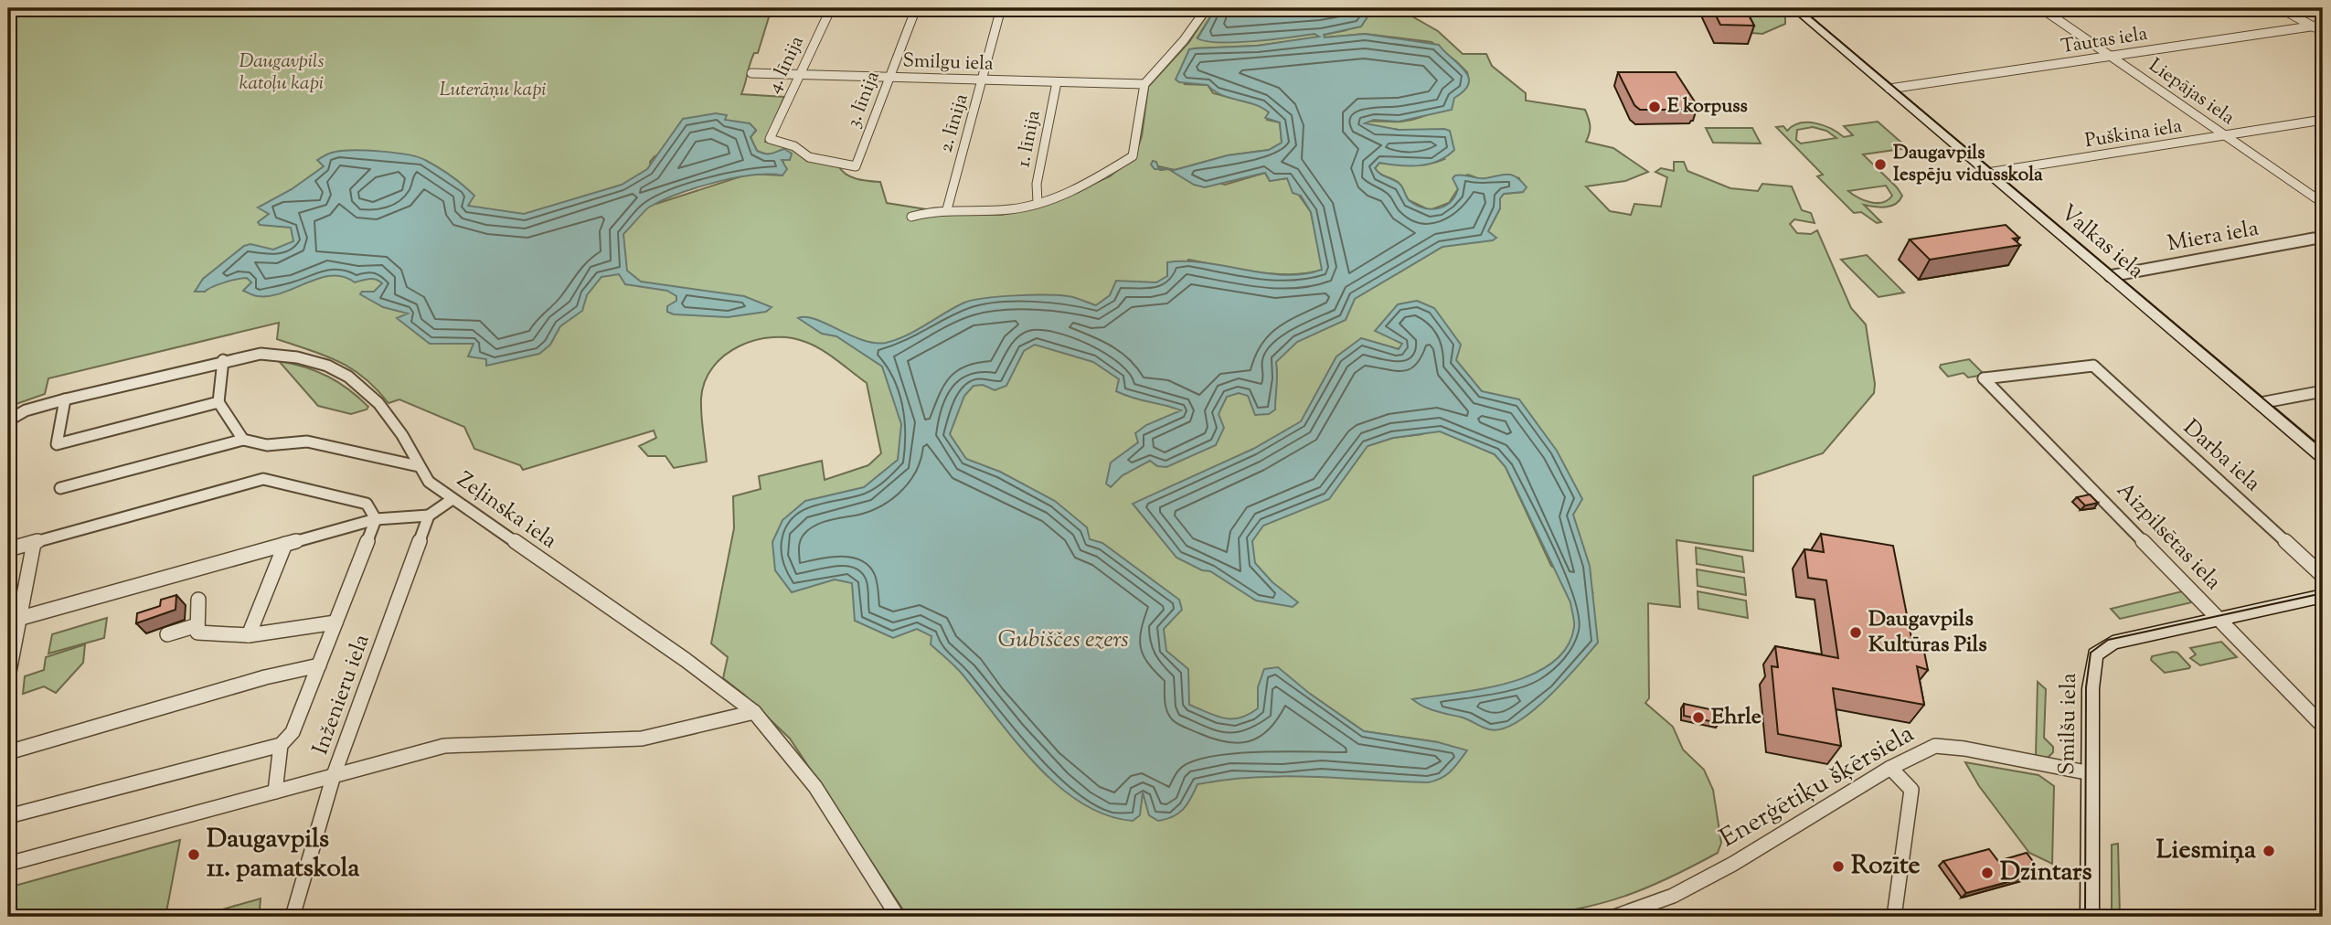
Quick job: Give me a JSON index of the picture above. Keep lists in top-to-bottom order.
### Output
{
  "streets": {
    "street": [
      "Tautas iela",
      "Smilgu iela",
      "4. līnija",
      "Liepājas iela",
      "3. līnija",
      "2. līnija",
      "Puškina iela",
      "1. līnija",
      "Miera iela",
      "Valkas iela",
      "Darba iela",
      "Zeļinska iela",
      "Aizpilsētas iela",
      "Inženieru iela",
      "Smilšu iela",
      "Enerģētiķu šķērsiela"
    ]
  },
  "crossings": [
    ["Tautas iela", "Liepājas iela"],
    ["Tautas iela", "Valkas iela"],
    ["Smilgu iela", "4. līnija"],
    ["Smilgu iela", "3. līnija"],
    ["Smilgu iela", "2. līnija"],
    ["Smilgu iela", "1. līnija"],
    ["4. līnija", "3. līnija"],
    ["Liepājas iela", "Puškina iela"],
    ["Puškina iela", "Valkas iela"],
    ["Miera iela", "Valkas iela"],
    ["Darba iela", "Aizpilsētas iela"],
    ["Aizpilsētas iela", "Smilšu iela"],
    ["Smilšu iela", "Enerģētiķu šķērsiela"]
  ],
  "water": ["Gubiščes ezers"],
  "parks": ["Daugavpils katoļu kapi", "Luterāņu kapi"],
  "places": [
    "E korpuss",
    "Daugavpils Iespēju vidusskola",
    "Daugavpils Kultūras Pils",
    "Ehrle",
    "Liesmiņa",
    "Daugavpils 11. pamatskola",
    "Rozīte",
    "Dzintars"
  ]
}
